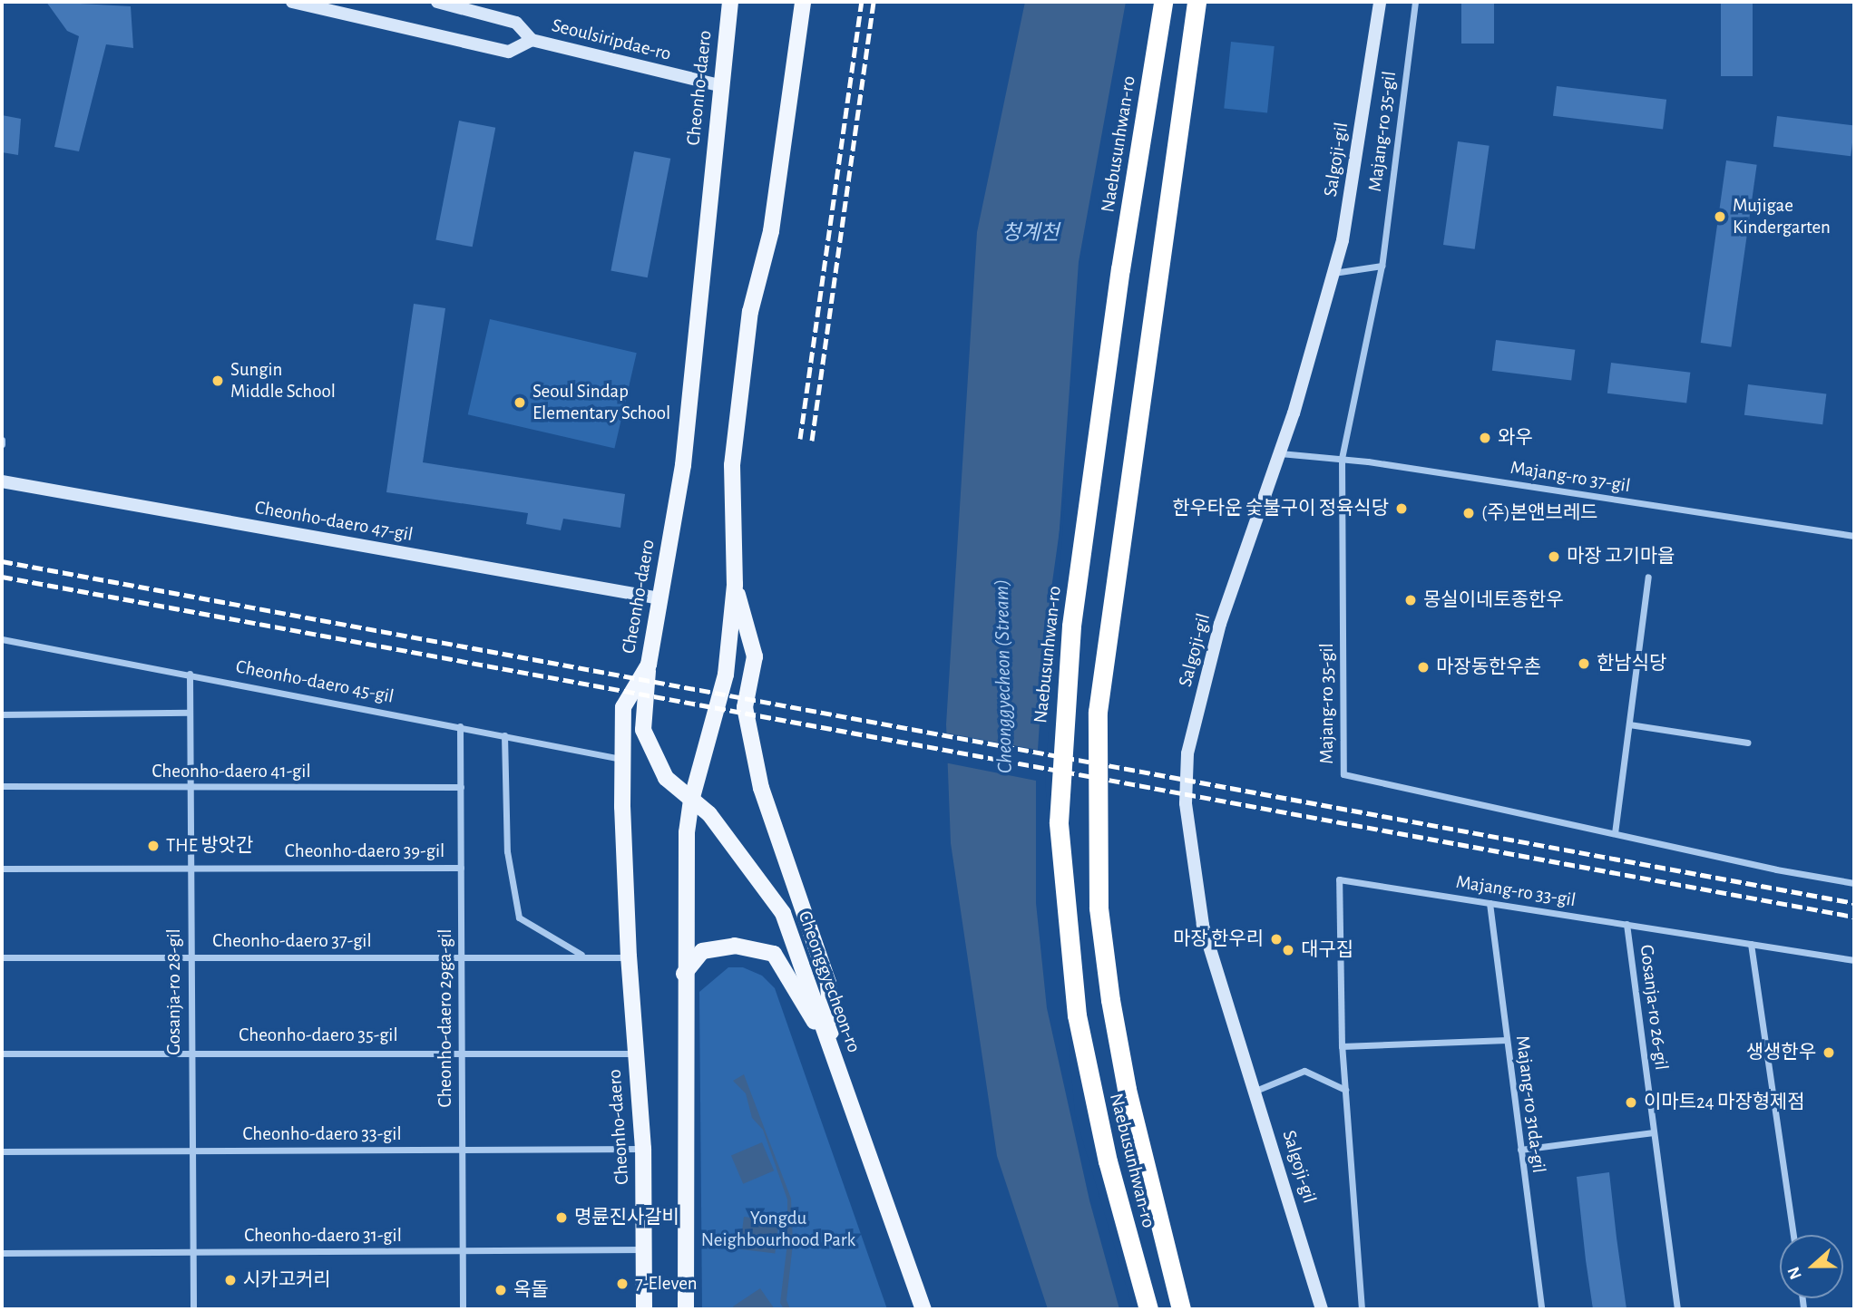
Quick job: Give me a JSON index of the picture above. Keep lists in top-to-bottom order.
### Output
{
  "streets": {
    "highway": ["Naebusunhwan-ro"],
    "main road": [
      "Seoulsiripdae-ro",
      "Cheonho-daero",
      "Salgoji-gil",
      "Cheonho-daero 47-gil",
      "Cheonggyecheon-ro"
    ],
    "street": [
      "Majang-ro 35-gil",
      "Majang-ro 37-gil",
      "Cheonho-daero 45-gil",
      "Cheonho-daero 41-gil",
      "Cheonho-daero 39-gil",
      "Majang-ro 33-gil",
      "Cheonho-daero 37-gil",
      "Gosanja-ro 28-gil",
      "Gosanja-ro 26-gil",
      "Cheonho-daero 29ga-gil",
      "Cheonho-daero 35-gil",
      "Majang-ro 31da-gil",
      "Cheonho-daero 33-gil",
      "Cheonho-daero 31-gil"
    ]
  },
  "crossings": [
    ["Seoulsiripdae-ro", "Cheonho-daero"],
    ["Cheonho-daero", "Cheonho-daero 47-gil"],
    ["Cheonho-daero", "Cheonho-daero 45-gil"],
    ["Cheonho-daero", "Cheonho-daero 37-gil"],
    ["Cheonho-daero", "Cheonggyecheon-ro"],
    ["Cheonho-daero", "Cheonho-daero 35-gil"],
    ["Cheonho-daero", "Cheonho-daero 33-gil"],
    ["Cheonho-daero", "Cheonho-daero 31-gil"],
    ["Majang-ro 35-gil", "Majang-ro 37-gil"],
    ["Salgoji-gil", "Majang-ro 37-gil"],
    ["Cheonho-daero 45-gil", "Cheonho-daero 37-gil"],
    ["Cheonho-daero 45-gil", "Gosanja-ro 28-gil"],
    ["Cheonho-daero 45-gil", "Cheonho-daero 29ga-gil"],
    ["Cheonho-daero 41-gil", "Gosanja-ro 28-gil"],
    ["Cheonho-daero 41-gil", "Cheonho-daero 29ga-gil"],
    ["Cheonho-daero 39-gil", "Gosanja-ro 28-gil"],
    ["Cheonho-daero 39-gil", "Cheonho-daero 29ga-gil"],
    ["Majang-ro 33-gil", "Gosanja-ro 26-gil"],
    ["Majang-ro 33-gil", "Majang-ro 31da-gil"],
    ["Cheonho-daero 37-gil", "Gosanja-ro 28-gil"],
    ["Cheonho-daero 37-gil", "Cheonho-daero 29ga-gil"],
    ["Gosanja-ro 28-gil", "Cheonho-daero 35-gil"],
    ["Gosanja-ro 28-gil", "Cheonho-daero 33-gil"],
    ["Gosanja-ro 28-gil", "Cheonho-daero 31-gil"],
    ["Cheonho-daero 29ga-gil", "Cheonho-daero 35-gil"],
    ["Cheonho-daero 29ga-gil", "Cheonho-daero 33-gil"],
    ["Cheonho-daero 29ga-gil", "Cheonho-daero 31-gil"]
  ],
  "water": ["청계천", "Cheonggyecheon (Stream)"],
  "parks": ["Yongdu Neighbourhood Park"],
  "places": [
    "Mujigae Kindergarten",
    "Sungin Middle School",
    "Seoul Sindap Elementary School",
    "와우",
    "한우타운 숯불구이 정육식당",
    "(주)본앤브레드",
    "마장 고기마을",
    "몽실이네토종한우",
    "한남식당",
    "마장동한우촌",
    "THE 방앗간",
    "마장 한우리",
    "대구집",
    "생생한우",
    "이마트24 마장형제점",
    "명륜진사갈비",
    "시카고커리",
    "7-Eleven",
    "옥돌"
  ],
  "north": "left"
}
